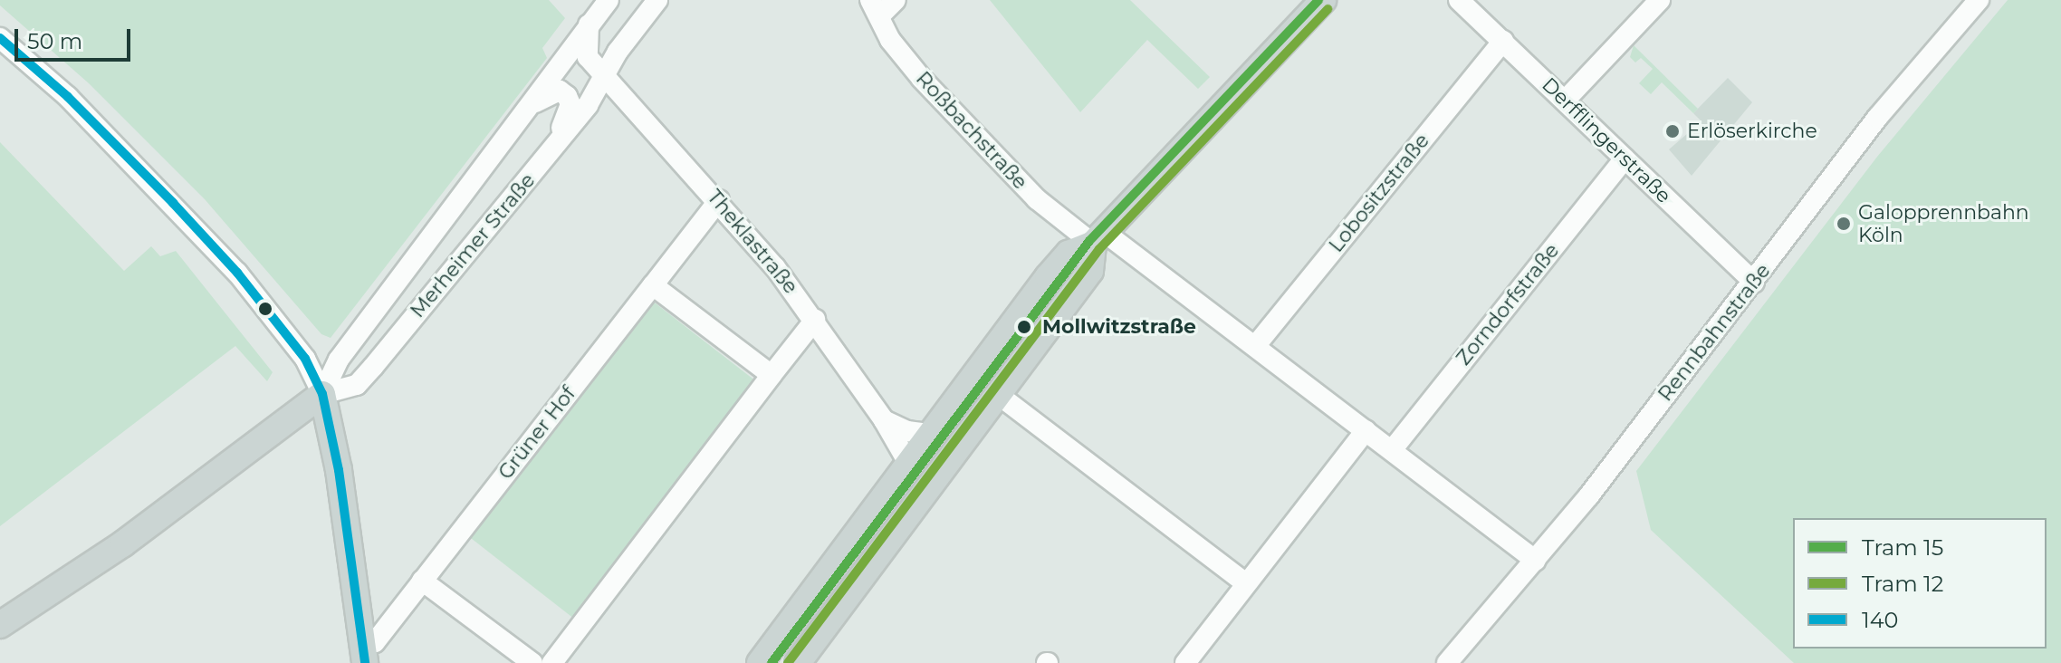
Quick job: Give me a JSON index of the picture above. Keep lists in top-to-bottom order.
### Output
{
  "streets": {
    "main road": ["Merheimer Straße"],
    "street": [
      "Roßbachstraße",
      "Derfflingerstraße",
      "Lobositzstraße",
      "Theklastraße",
      "Zorndorfstraße",
      "Rennbahnstraße",
      "Grüner Hof"
    ]
  },
  "crossings": [
    ["Derfflingerstraße", "Lobositzstraße"],
    ["Derfflingerstraße", "Zorndorfstraße"],
    ["Derfflingerstraße", "Rennbahnstraße"],
    ["Theklastraße", "Merheimer Straße"],
    ["Theklastraße", "Grüner Hof"]
  ],
  "places": ["Erlöserkirche", "Galopprennbahn Köln", "Mollwitzstraße"],
  "lines": ["tram line 15", "tram line 12", "transit line 140"],
  "legend": ["Tram 15", "Tram 12", "140"],
  "scale_bar": "50 m"
}
